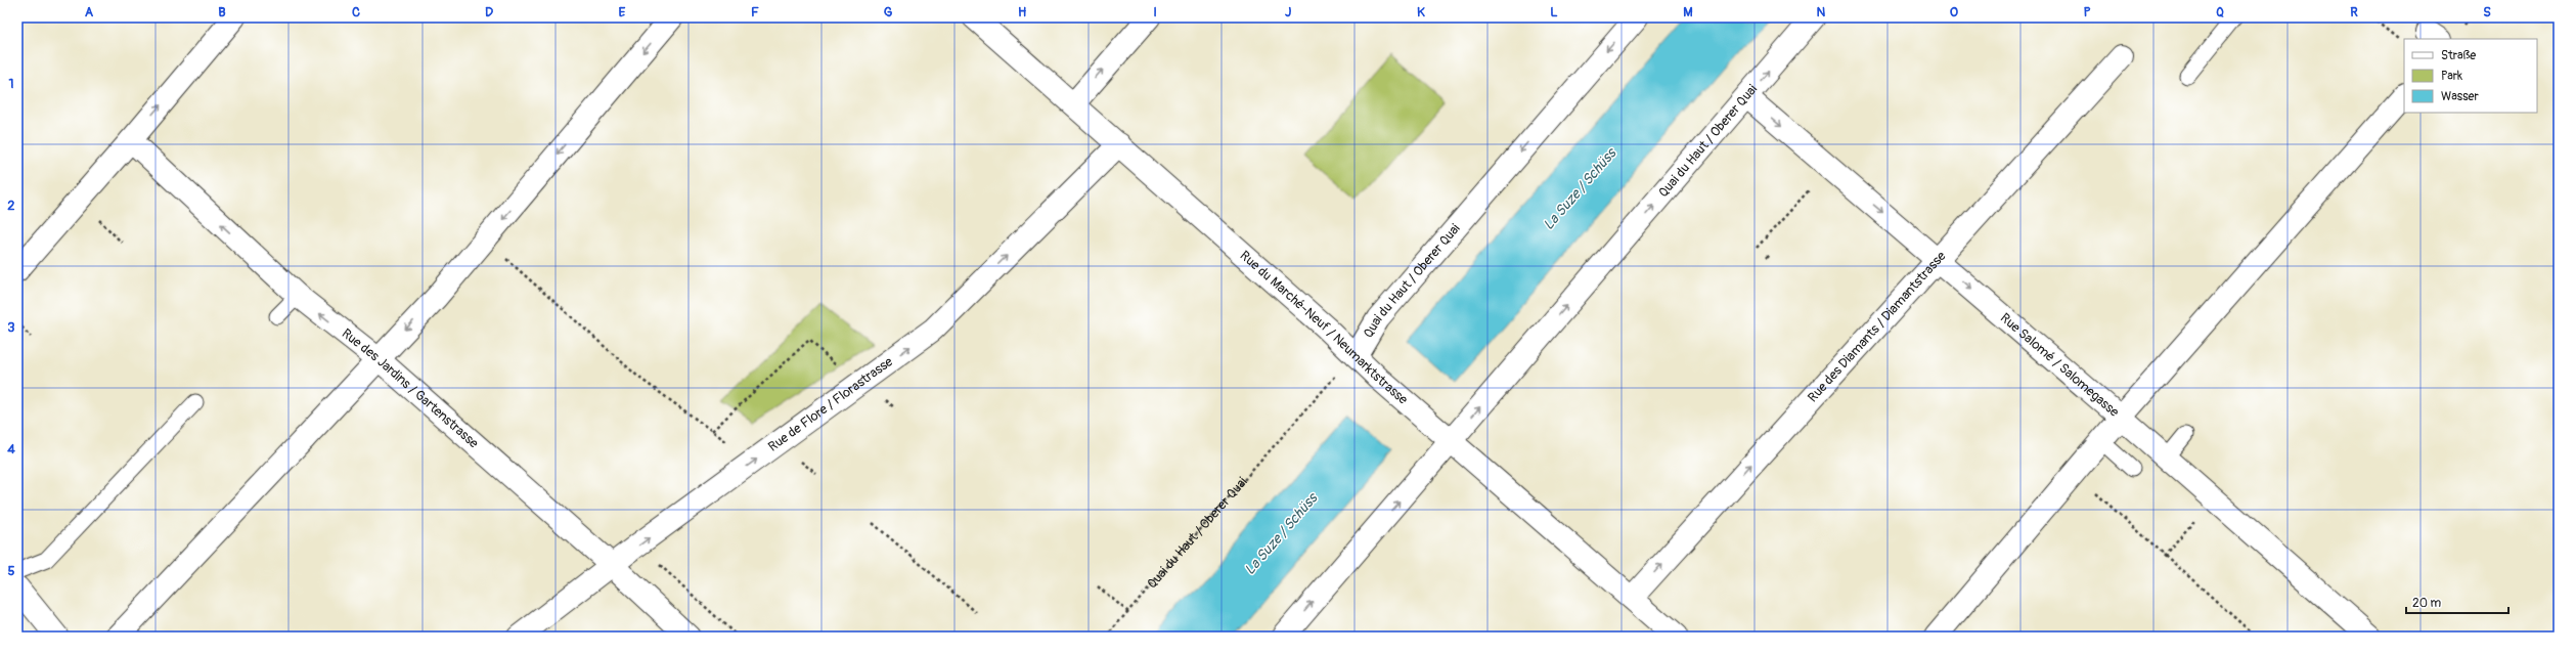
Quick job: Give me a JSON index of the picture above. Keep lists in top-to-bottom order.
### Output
{
  "streets": {
    "street": [
      "Quai du Haut / Oberer Quai",
      "Rue des Diamants / Diamantstrasse",
      "Rue du Marché-Neuf / Neumarktstrasse",
      "Rue Salomé / Salomegasse",
      "Rue des Jardins / Gartenstrasse",
      "Rue de Flore / Florastrasse"
    ]
  },
  "crossings": [
    ["Quai du Haut / Oberer Quai", "Rue du Marché-Neuf / Neumarktstrasse"],
    ["Quai du Haut / Oberer Quai", "Rue Salomé / Salomegasse"],
    ["Rue des Diamants / Diamantstrasse", "Rue du Marché-Neuf / Neumarktstrasse"],
    ["Rue des Diamants / Diamantstrasse", "Rue Salomé / Salomegasse"],
    ["Rue du Marché-Neuf / Neumarktstrasse", "Rue de Flore / Florastrasse"],
    ["Rue des Jardins / Gartenstrasse", "Rue de Flore / Florastrasse"]
  ],
  "one_way": [
    "Rue des Diamants / Diamantstrasse",
    "Rue Salomé / Salomegasse",
    "Rue des Jardins / Gartenstrasse",
    "Rue de Flore / Florastrasse"
  ],
  "water": ["La Suze / Schüss"],
  "legend": ["Straße", "Park", "Wasser"],
  "scale_bar": "20 m",
  "grid": {
    "columns": [
      "A",
      "B",
      "C",
      "D",
      "E",
      "F",
      "G",
      "H",
      "I",
      "J",
      "K",
      "L",
      "M",
      "N",
      "O",
      "P",
      "Q",
      "R",
      "S"
    ],
    "rows": [
      "1",
      "2",
      "3",
      "4",
      "5"
    ]
  }
}
